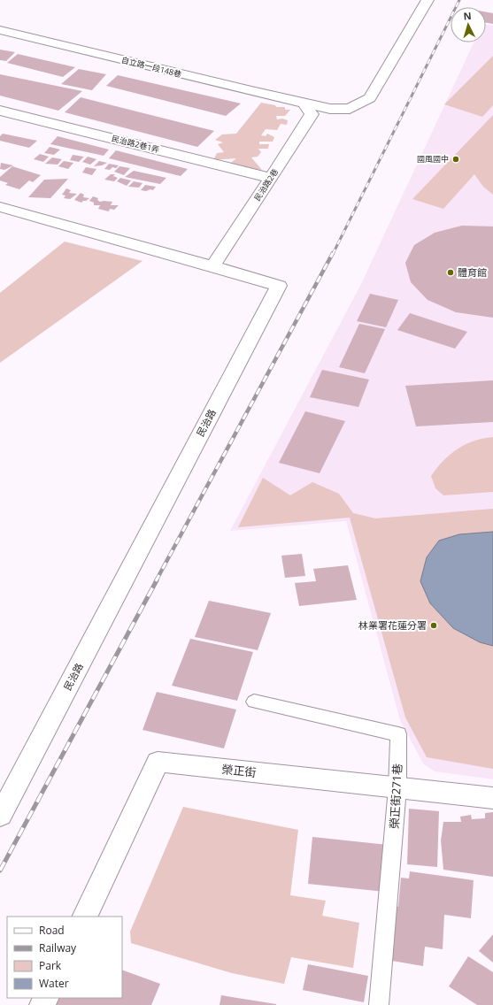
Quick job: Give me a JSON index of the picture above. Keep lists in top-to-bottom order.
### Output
{
  "streets": {
    "street": [
      "自立路一段148巷",
      "民治路2巷1弄",
      "民治路2巷",
      "民治路",
      "榮正街"
    ],
    "lane": ["榮正街271巷"]
  },
  "crossings": [
    ["自立路一段148巷", "民治路2巷"],
    ["民治路2巷1弄", "民治路2巷"],
    ["民治路2巷", "民治路"],
    ["榮正街", "榮正街271巷"]
  ],
  "places": ["國風國中", "體育館", "林業署花蓮分署"],
  "legend": [
    "Road",
    "Railway",
    "Park",
    "Water"
  ],
  "north": "top"
}
